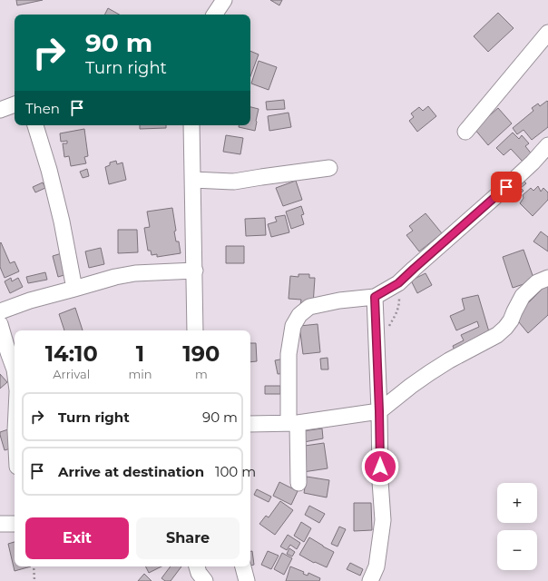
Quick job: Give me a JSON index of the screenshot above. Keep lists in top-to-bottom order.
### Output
{
  "page": {
    "turn": ["90 m", "Turn right"],
    "then": "Then",
    "eta": [
      "14:10",
      "Arrival",
      "1",
      "min",
      "190",
      "m"
    ],
    "list": [
      {
        "name": "Turn right",
        "value": "90 m"
      },
      {
        "name": "Arrive at destination",
        "value": "100 m"
      }
    ],
    "map_buttons": ["+", "−"],
    "buttons": ["Exit", "Share"]
  }
}
